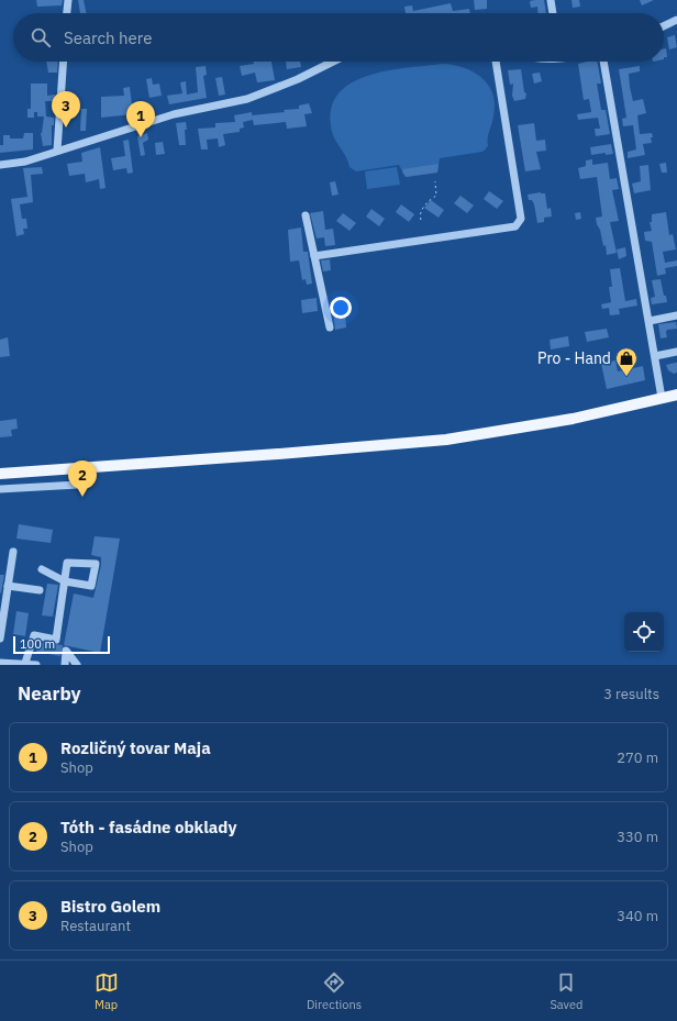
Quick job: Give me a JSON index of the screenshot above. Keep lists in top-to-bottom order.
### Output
{
  "places": {
    "shop": ["Pro - Hand"]
  },
  "scale_bar": "100 m",
  "page": {
    "search": "Search here",
    "pins": ["3", "1", "2"],
    "scale": "100 m",
    "heading": ["Nearby", "3 results"],
    "list": [
      {
        "mark": "1",
        "name": "Rozličný tovar Maja",
        "note": "Shop",
        "value": "270 m"
      },
      {
        "mark": "2",
        "name": "Tóth - fasádne obklady",
        "note": "Shop",
        "value": "330 m"
      },
      {
        "mark": "3",
        "name": "Bistro Golem",
        "note": "Restaurant",
        "value": "340 m"
      }
    ],
    "nav": ["Map", "Directions", "Saved"]
  }
}
